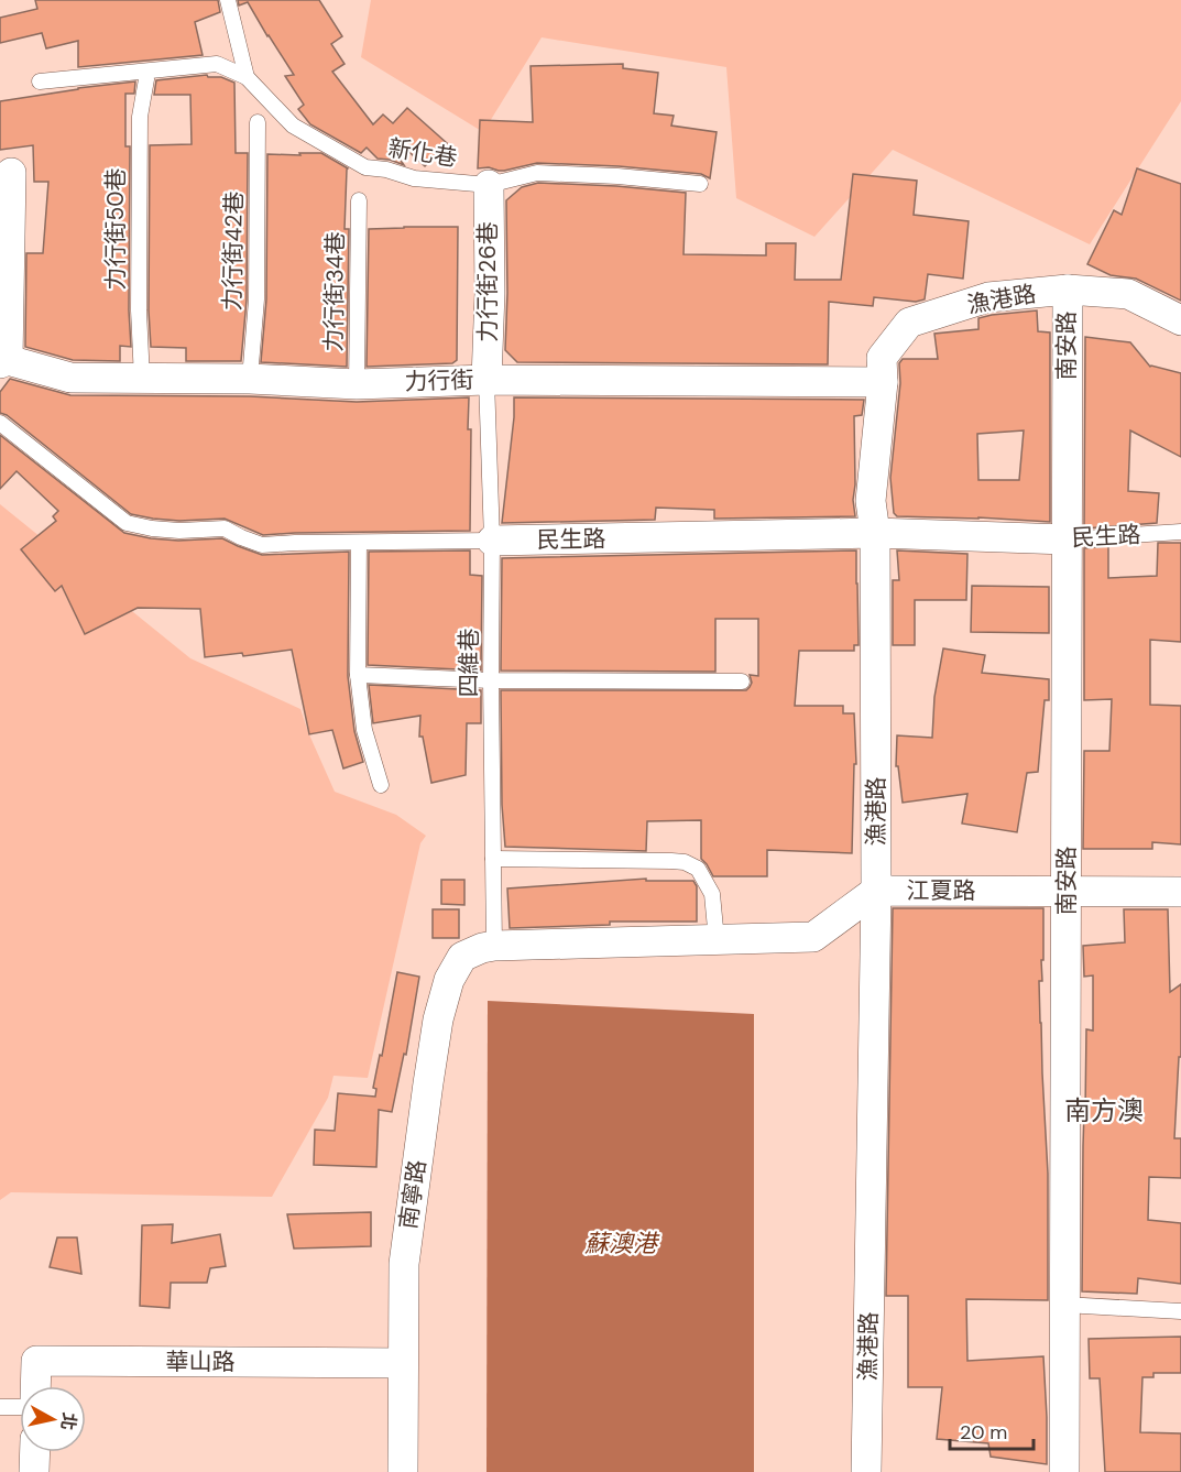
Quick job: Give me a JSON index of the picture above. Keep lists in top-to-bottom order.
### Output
{
  "streets": {
    "street": [
      "力行街26巷",
      "漁港路",
      "南安路",
      "力行街",
      "民生路",
      "江夏路",
      "南寧路",
      "華山路"
    ],
    "lane": [
      "新化巷",
      "力行街50巷",
      "力行街42巷",
      "力行街34巷",
      "四維巷"
    ]
  },
  "crossings": [
    ["新化巷", "力行街26巷"],
    ["力行街50巷", "力行街"],
    ["力行街42巷", "力行街"],
    ["力行街26巷", "力行街"],
    ["力行街26巷", "四維巷"],
    ["力行街34巷", "力行街"],
    ["漁港路", "南安路"],
    ["漁港路", "力行街"],
    ["漁港路", "民生路"],
    ["漁港路", "江夏路"],
    ["南安路", "民生路"],
    ["南安路", "江夏路"],
    ["力行街", "四維巷"],
    ["民生路", "四維巷"],
    ["四維巷", "江夏路"],
    ["四維巷", "南寧路"],
    ["江夏路", "南寧路"],
    ["南寧路", "華山路"]
  ],
  "districts": ["南方澳"],
  "water": ["蘇澳港"],
  "scale_bar": "20 m",
  "north": "right"
}
